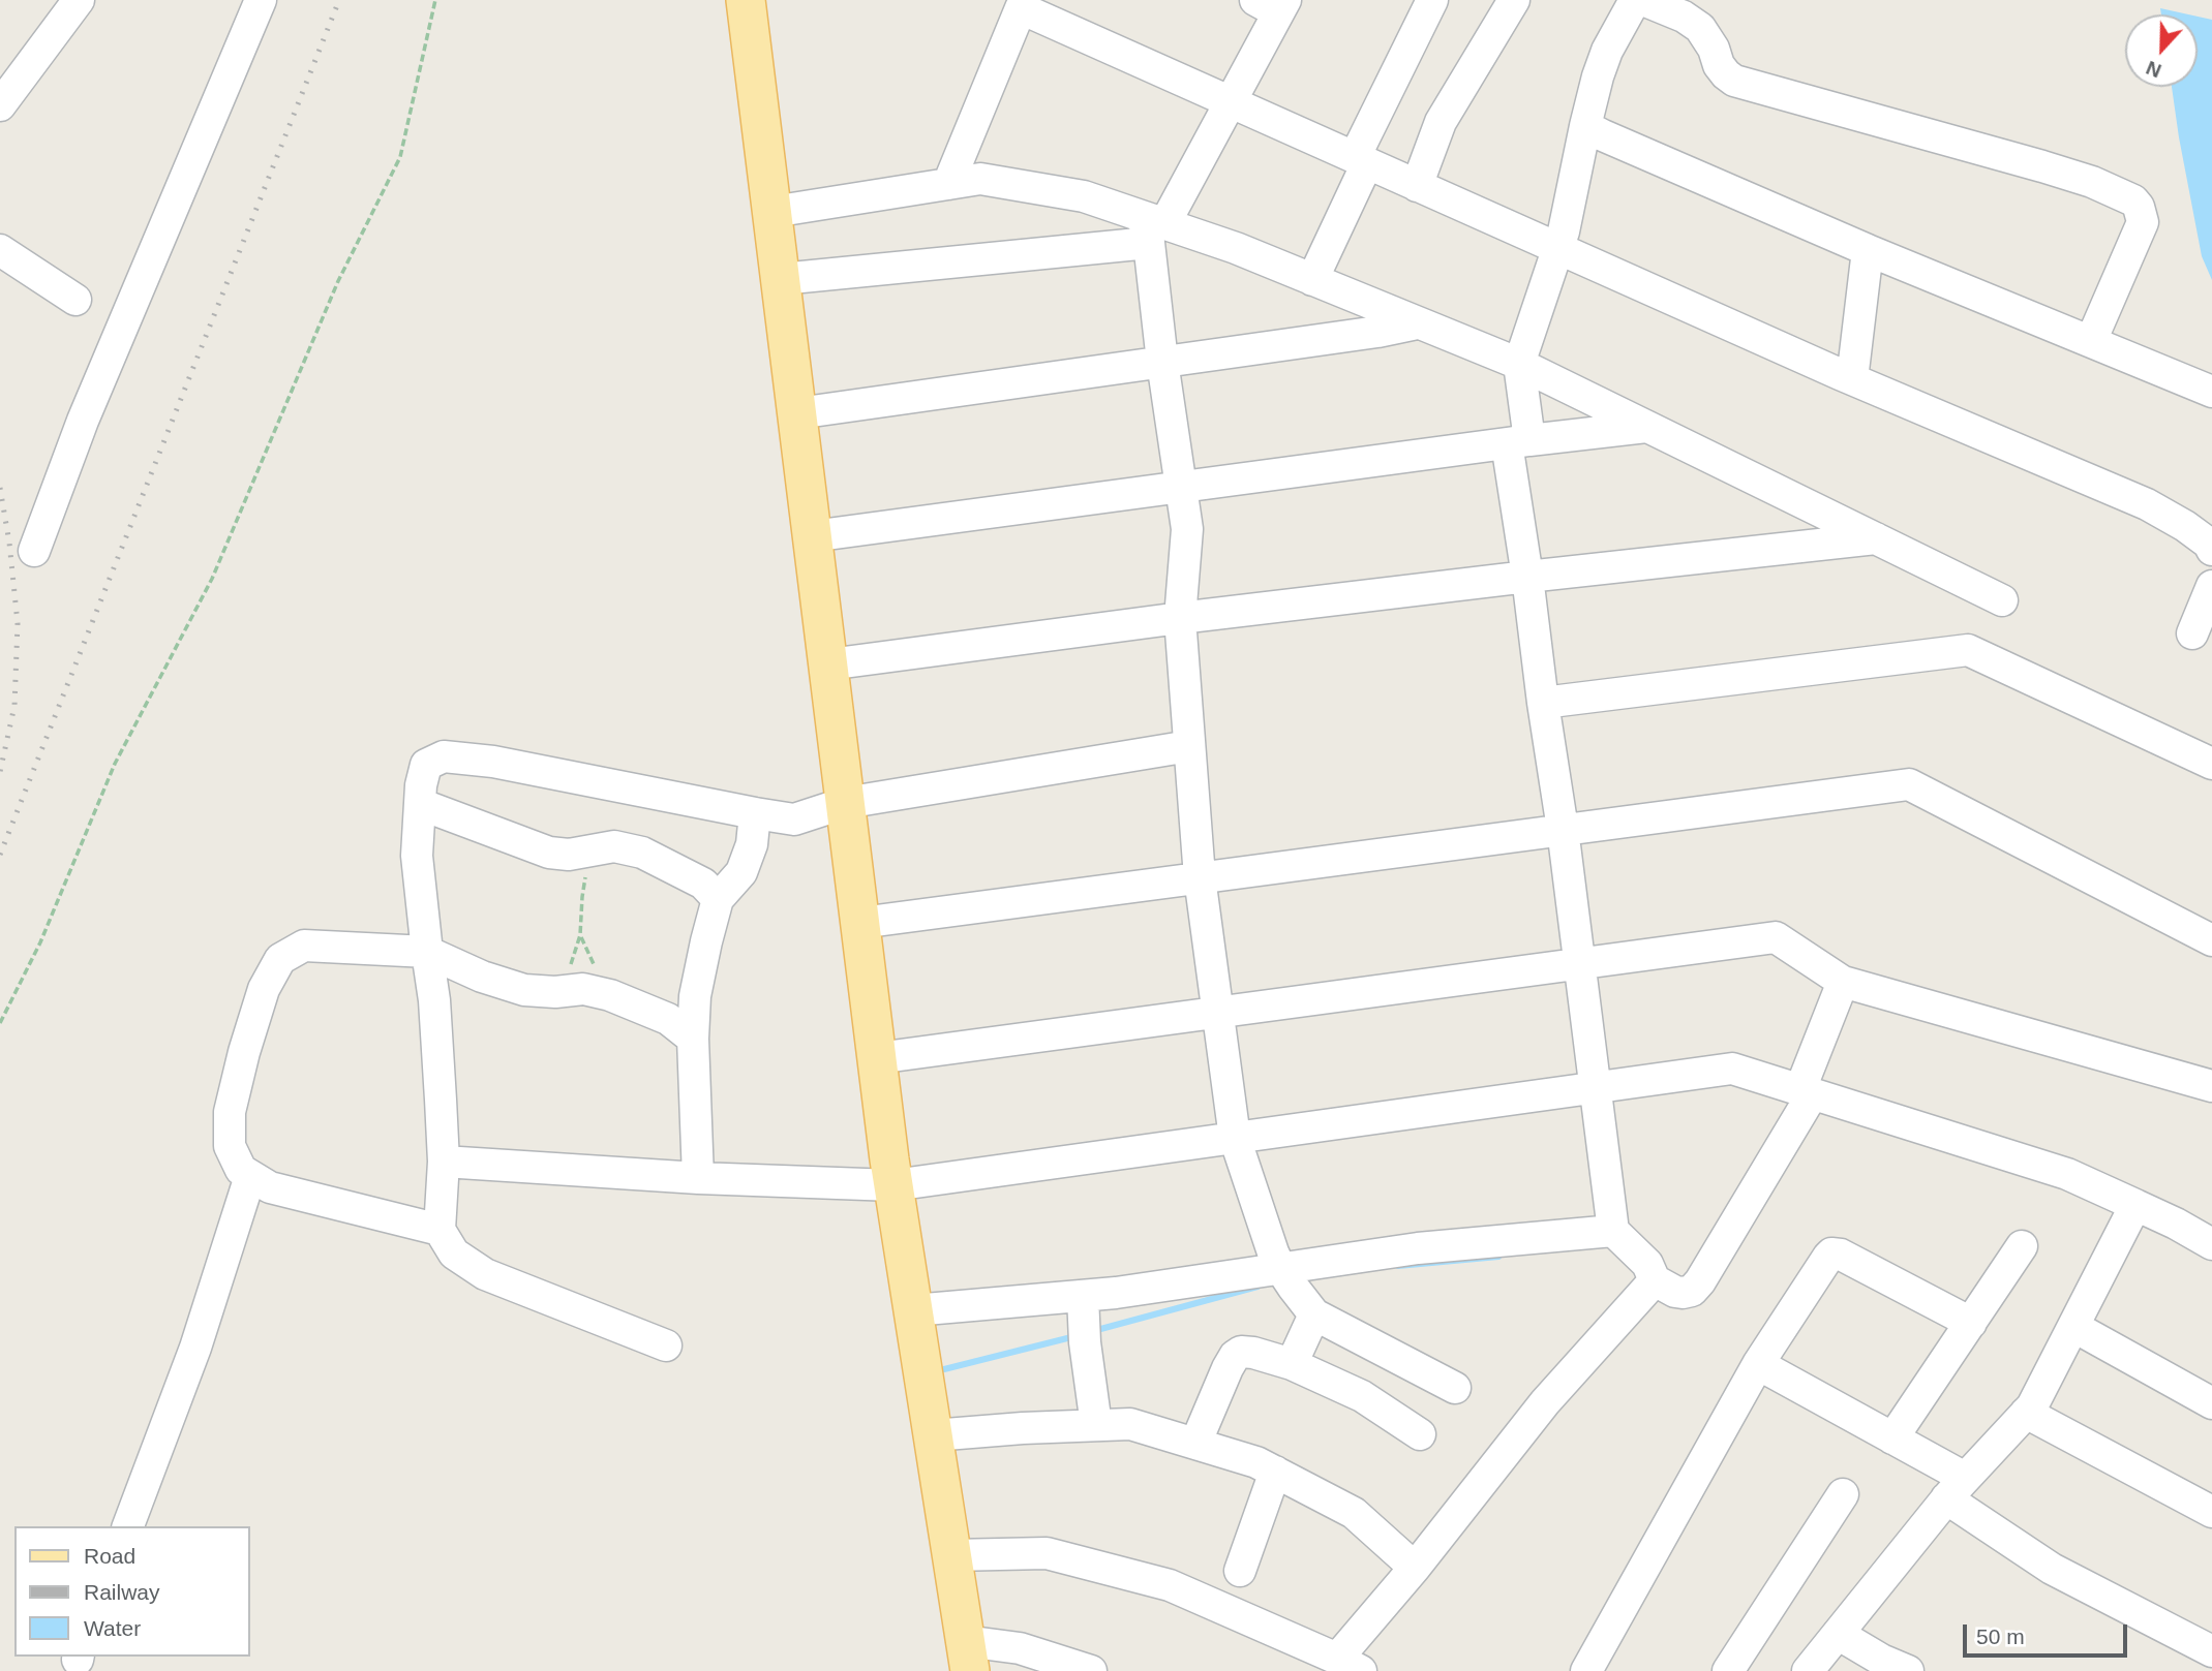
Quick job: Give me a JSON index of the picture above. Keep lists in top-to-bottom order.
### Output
{
  "legend": ["Road", "Railway", "Water"],
  "scale_bar": "50 m",
  "north": "bottom"
}
